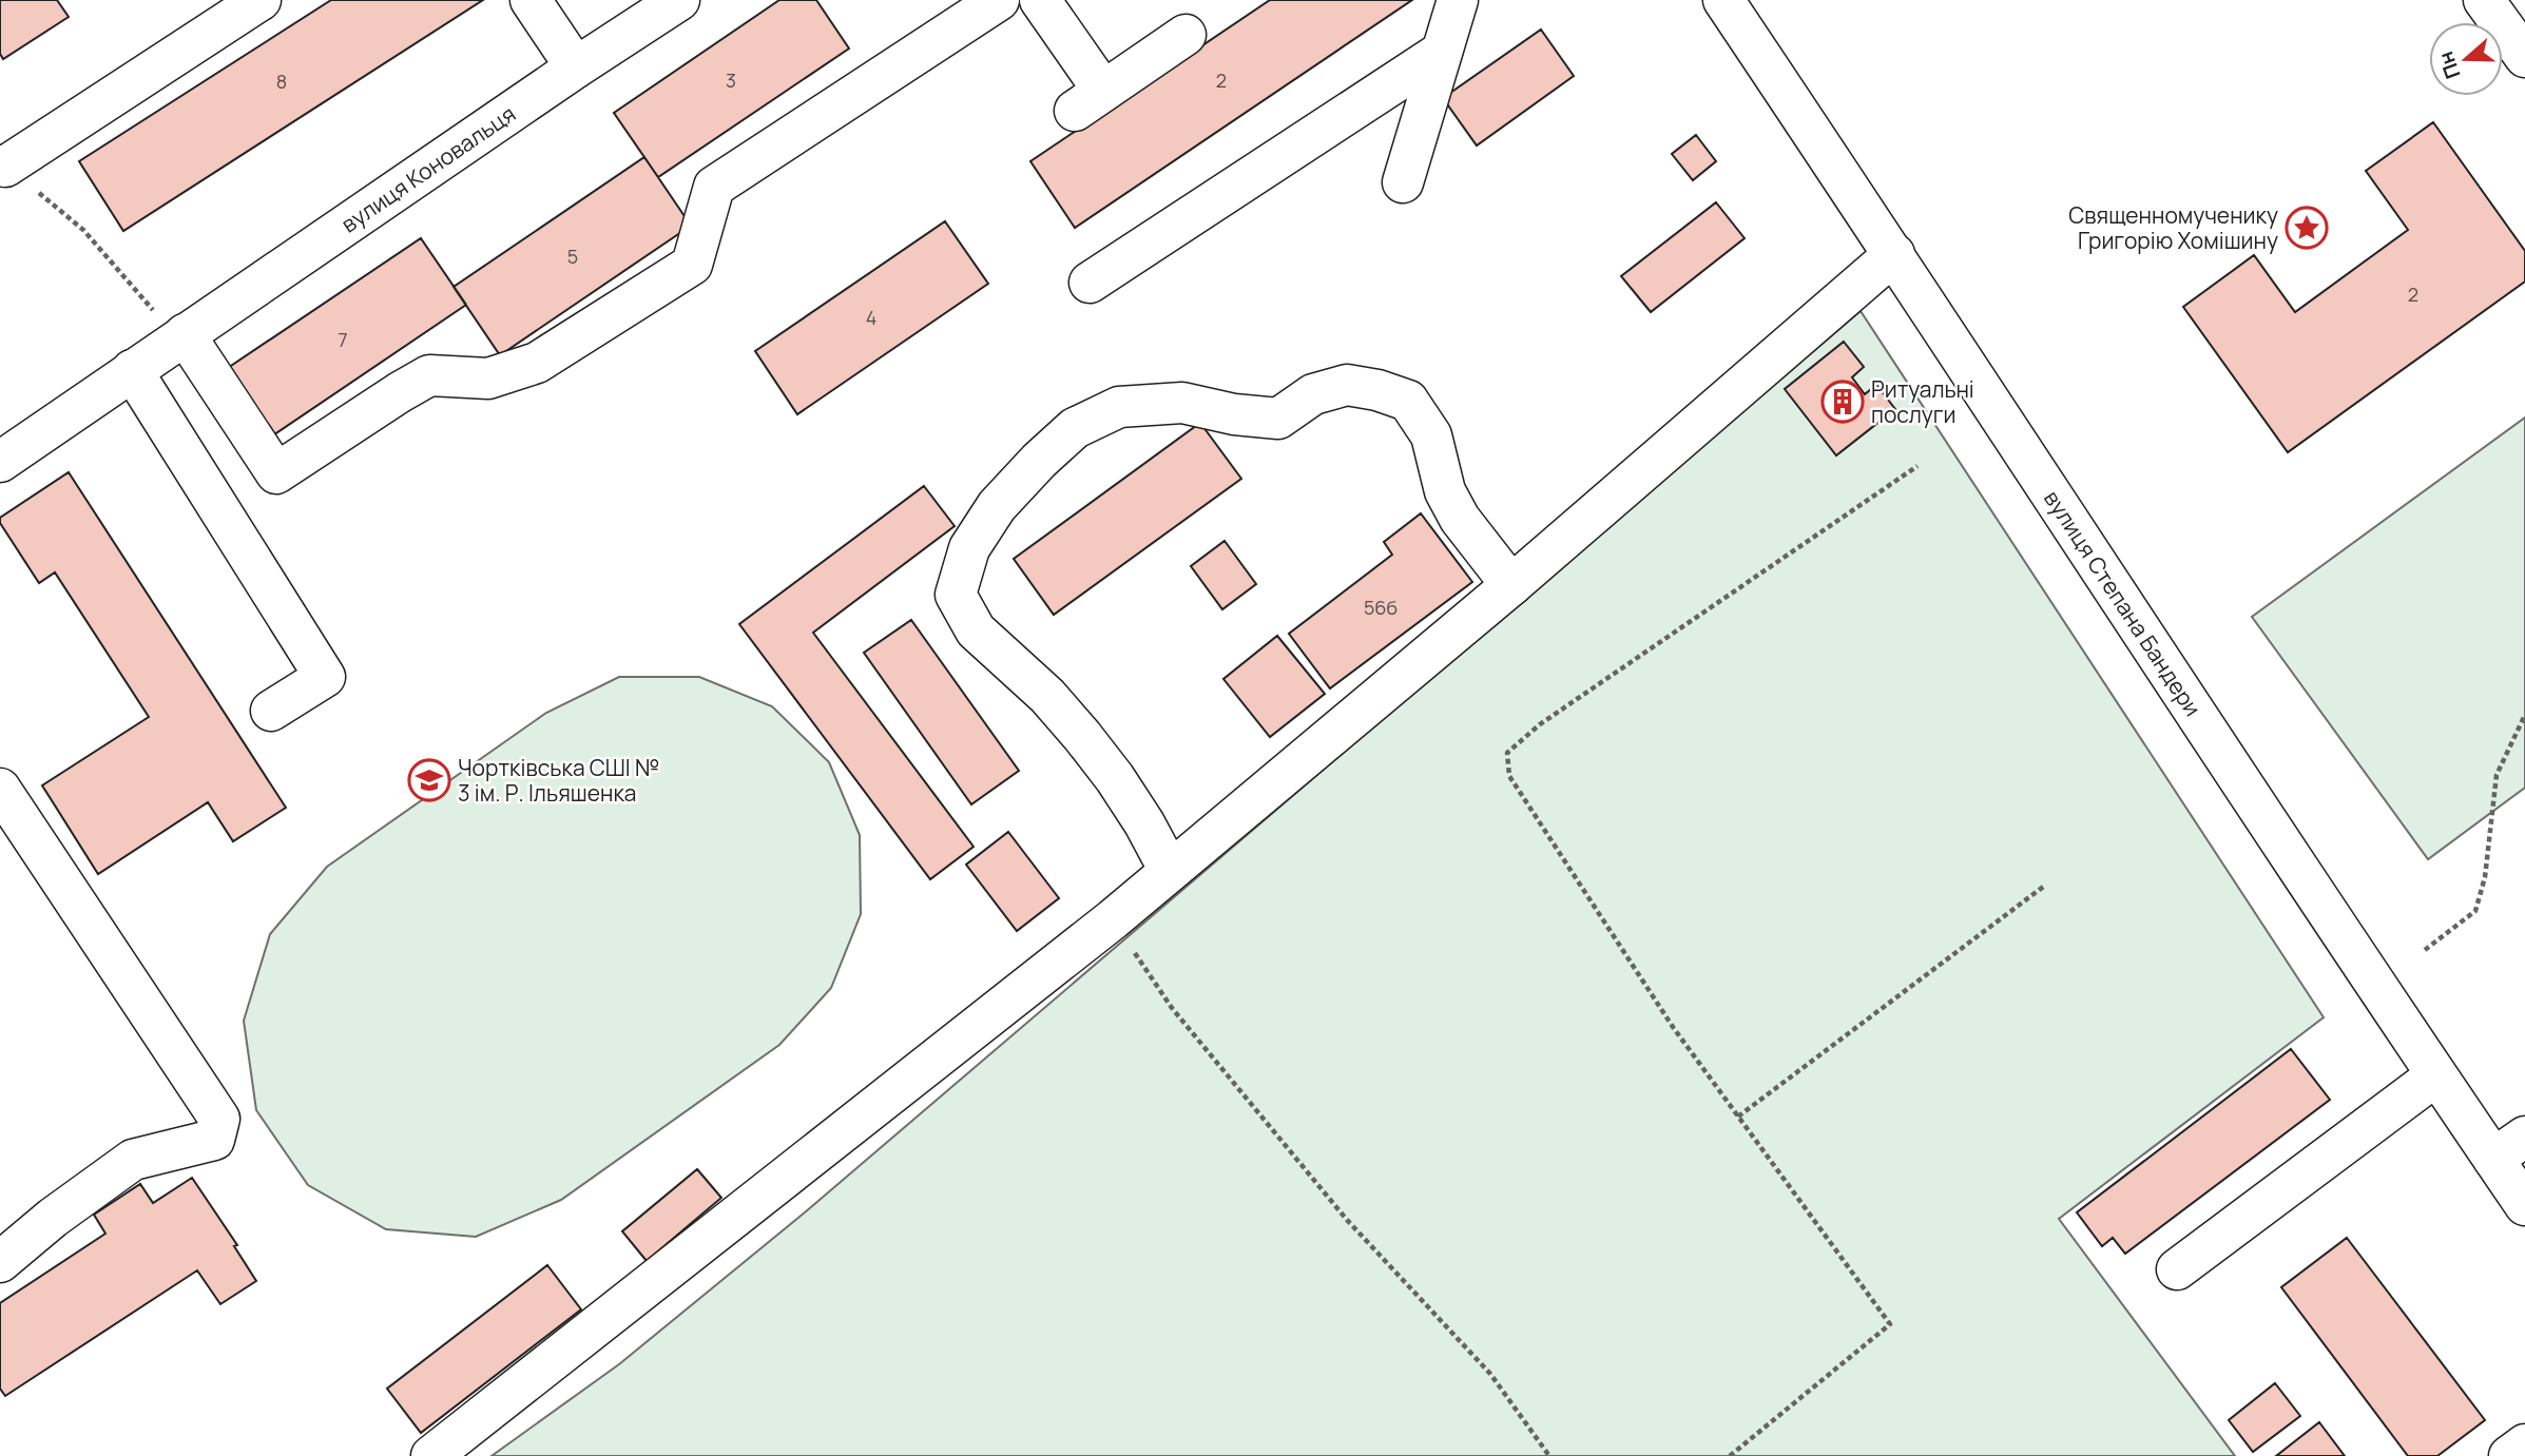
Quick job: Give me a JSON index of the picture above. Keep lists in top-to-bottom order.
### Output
{
  "streets": {
    "street": ["вулиця Коновальця", "вулиця Степана Бандери"]
  },
  "places": {
    "place": ["Священномученику Григорію Хомішину"],
    "building": ["Ритуальні послуги"],
    "school or university": ["Чортківська СШІ № 3 ім. Р. Ільяшенка"]
  },
  "house_numbers": [
    "3",
    "2",
    "8",
    "5",
    "2",
    "4",
    "7",
    "56б"
  ],
  "north": "left"
}
